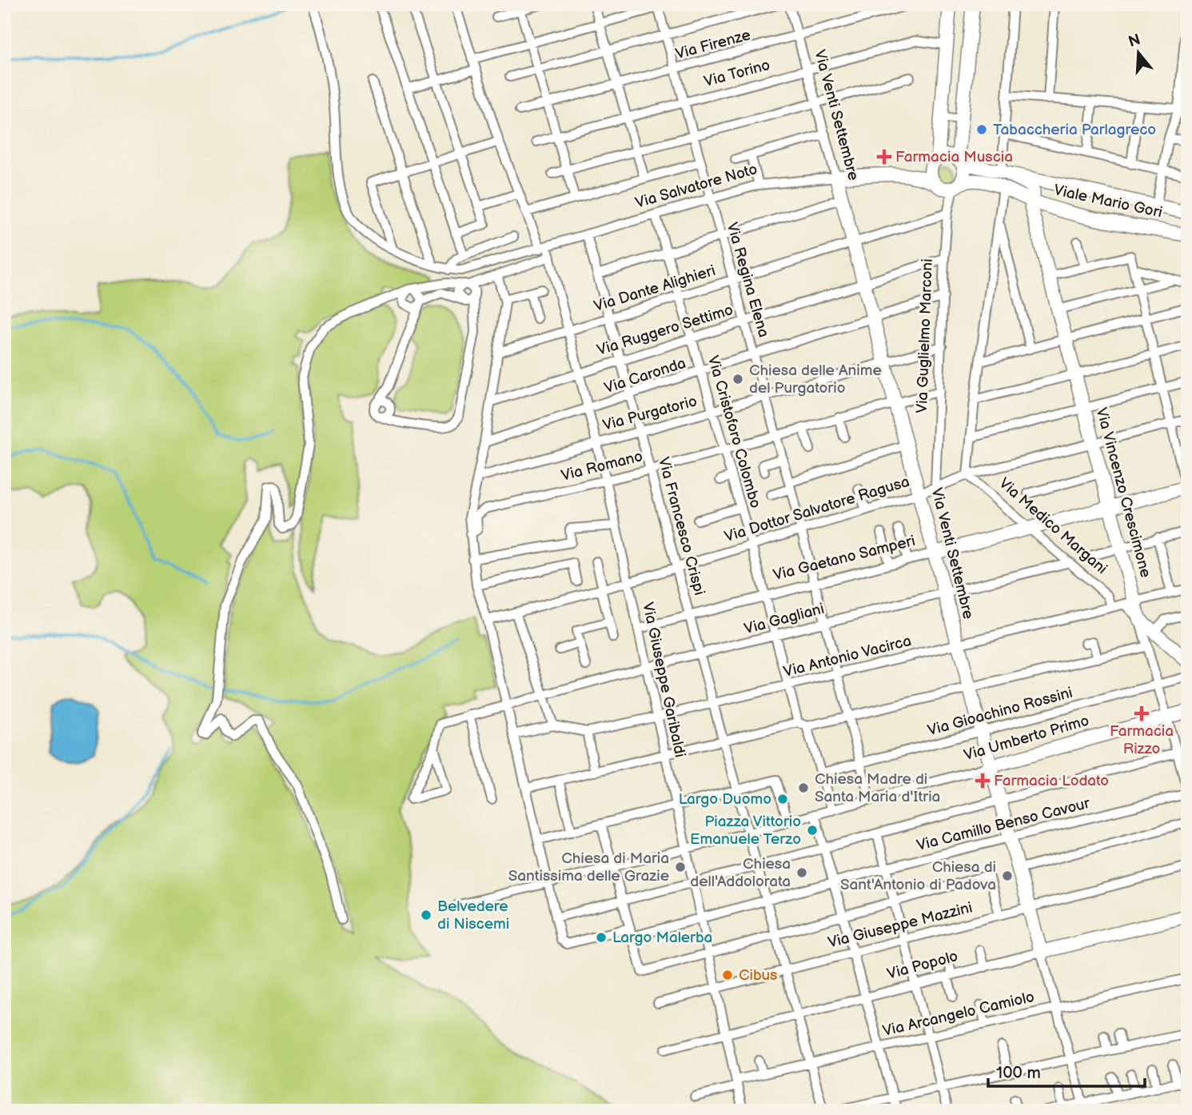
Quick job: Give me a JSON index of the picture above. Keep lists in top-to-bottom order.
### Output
{
  "streets": {
    "street": [
      "Via Firenze",
      "Via Torino",
      "Via Venti Settembre",
      "Via Salvatore Noto",
      "Viale Mario Gori",
      "Via Regina Elena",
      "Via Dante Alighieri",
      "Via Ruggero Settimo",
      "Via Guglielmo Marconi",
      "Via Caronda",
      "Via Purgatorio",
      "Via Cristoforo Colombo",
      "Via Romano",
      "Via Vincenzo Crescimone",
      "Via Dottor Salvatore Ragusa",
      "Via Francesco Crispi",
      "Via Medico Margani",
      "Via Gaetano Samperi",
      "Via Gagliani",
      "Via Antonio Vacirca",
      "Via Giuseppe Garibaldi",
      "Via Gioachino Rossini",
      "Via Umberto Primo",
      "Via Camillo Benso Cavour",
      "Via Giuseppe Mazzini",
      "Via Popolo",
      "Via Arcangelo Camiolo"
    ]
  },
  "crossings": [
    ["Via Firenze", "Via Venti Settembre"],
    ["Via Firenze", "Via Regina Elena"],
    ["Via Torino", "Via Venti Settembre"],
    ["Via Torino", "Via Regina Elena"],
    ["Via Venti Settembre", "Via Salvatore Noto"],
    ["Via Venti Settembre", "Via Dante Alighieri"],
    ["Via Venti Settembre", "Via Ruggero Settimo"],
    ["Via Venti Settembre", "Via Caronda"],
    ["Via Venti Settembre", "Via Purgatorio"],
    ["Via Venti Settembre", "Via Romano"],
    ["Via Venti Settembre", "Via Dottor Salvatore Ragusa"],
    ["Via Venti Settembre", "Via Gaetano Samperi"],
    ["Via Venti Settembre", "Via Gagliani"],
    ["Via Venti Settembre", "Via Antonio Vacirca"],
    ["Via Venti Settembre", "Via Gioachino Rossini"],
    ["Via Venti Settembre", "Via Umberto Primo"],
    ["Via Venti Settembre", "Via Camillo Benso Cavour"],
    ["Via Venti Settembre", "Via Giuseppe Mazzini"],
    ["Via Venti Settembre", "Via Popolo"],
    ["Via Venti Settembre", "Via Arcangelo Camiolo"],
    ["Via Salvatore Noto", "Via Regina Elena"],
    ["Via Salvatore Noto", "Via Cristoforo Colombo"],
    ["Via Salvatore Noto", "Via Francesco Crispi"],
    ["Via Salvatore Noto", "Via Giuseppe Garibaldi"],
    ["Viale Mario Gori", "Via Guglielmo Marconi"],
    ["Viale Mario Gori", "Via Vincenzo Crescimone"],
    ["Via Regina Elena", "Via Dante Alighieri"],
    ["Via Regina Elena", "Via Ruggero Settimo"],
    ["Via Regina Elena", "Via Caronda"],
    ["Via Regina Elena", "Via Purgatorio"],
    ["Via Regina Elena", "Via Romano"],
    ["Via Regina Elena", "Via Dottor Salvatore Ragusa"],
    ["Via Regina Elena", "Via Gaetano Samperi"],
    ["Via Regina Elena", "Via Gagliani"],
    ["Via Regina Elena", "Via Antonio Vacirca"],
    ["Via Regina Elena", "Via Gioachino Rossini"],
    ["Via Regina Elena", "Via Umberto Primo"],
    ["Via Dante Alighieri", "Via Guglielmo Marconi"],
    ["Via Dante Alighieri", "Via Cristoforo Colombo"],
    ["Via Dante Alighieri", "Via Francesco Crispi"],
    ["Via Dante Alighieri", "Via Giuseppe Garibaldi"],
    ["Via Ruggero Settimo", "Via Guglielmo Marconi"],
    ["Via Ruggero Settimo", "Via Cristoforo Colombo"],
    ["Via Ruggero Settimo", "Via Francesco Crispi"],
    ["Via Ruggero Settimo", "Via Giuseppe Garibaldi"],
    ["Via Guglielmo Marconi", "Via Caronda"],
    ["Via Guglielmo Marconi", "Via Purgatorio"],
    ["Via Guglielmo Marconi", "Via Romano"],
    ["Via Guglielmo Marconi", "Via Dottor Salvatore Ragusa"],
    ["Via Caronda", "Via Cristoforo Colombo"],
    ["Via Caronda", "Via Francesco Crispi"],
    ["Via Caronda", "Via Giuseppe Garibaldi"],
    ["Via Purgatorio", "Via Cristoforo Colombo"],
    ["Via Purgatorio", "Via Francesco Crispi"],
    ["Via Purgatorio", "Via Giuseppe Garibaldi"],
    ["Via Cristoforo Colombo", "Via Romano"],
    ["Via Cristoforo Colombo", "Via Dottor Salvatore Ragusa"],
    ["Via Cristoforo Colombo", "Via Gaetano Samperi"],
    ["Via Cristoforo Colombo", "Via Gagliani"],
    ["Via Cristoforo Colombo", "Via Antonio Vacirca"],
    ["Via Cristoforo Colombo", "Via Gioachino Rossini"],
    ["Via Cristoforo Colombo", "Via Umberto Primo"],
    ["Via Romano", "Via Francesco Crispi"],
    ["Via Romano", "Via Giuseppe Garibaldi"],
    ["Via Vincenzo Crescimone", "Via Dottor Salvatore Ragusa"],
    ["Via Vincenzo Crescimone", "Via Gaetano Samperi"],
    ["Via Vincenzo Crescimone", "Via Antonio Vacirca"],
    ["Via Dottor Salvatore Ragusa", "Via Francesco Crispi"],
    ["Via Dottor Salvatore Ragusa", "Via Medico Margani"],
    ["Via Dottor Salvatore Ragusa", "Via Giuseppe Garibaldi"],
    ["Via Francesco Crispi", "Via Gaetano Samperi"],
    ["Via Francesco Crispi", "Via Gagliani"],
    ["Via Francesco Crispi", "Via Antonio Vacirca"],
    ["Via Francesco Crispi", "Via Umberto Primo"],
    ["Via Francesco Crispi", "Via Camillo Benso Cavour"],
    ["Via Francesco Crispi", "Via Giuseppe Mazzini"],
    ["Via Francesco Crispi", "Via Popolo"],
    ["Via Francesco Crispi", "Via Arcangelo Camiolo"],
    ["Via Medico Margani", "Via Gaetano Samperi"],
    ["Via Medico Margani", "Via Gagliani"],
    ["Via Medico Margani", "Via Antonio Vacirca"],
    ["Via Gaetano Samperi", "Via Giuseppe Garibaldi"],
    ["Via Gagliani", "Via Giuseppe Garibaldi"],
    ["Via Antonio Vacirca", "Via Giuseppe Garibaldi"],
    ["Via Giuseppe Garibaldi", "Via Umberto Primo"],
    ["Via Giuseppe Garibaldi", "Via Camillo Benso Cavour"],
    ["Via Giuseppe Garibaldi", "Via Giuseppe Mazzini"],
    ["Via Giuseppe Garibaldi", "Via Popolo"],
    ["Via Giuseppe Garibaldi", "Via Arcangelo Camiolo"]
  ],
  "places": {
    "other": [
      "Tabaccheria Parlagreco",
      "Chiesa delle Anime del Purgatorio",
      "Chiesa Madre di Santa Maria d'Itria",
      "Largo Duomo",
      "Piazza Vittorio Emanuele Terzo",
      "Chiesa di Maria Santissima delle Grazie",
      "Chiesa dell'Addolorata",
      "Chiesa di Sant'Antonio di Padova",
      "Belvedere di Niscemi",
      "Largo Malerba",
      "Cibus"
    ],
    "health": ["Farmacia Muscia", "Farmacia Rizzo", "Farmacia Lodato"]
  },
  "scale_bar": "100 m",
  "north": "top"
}
